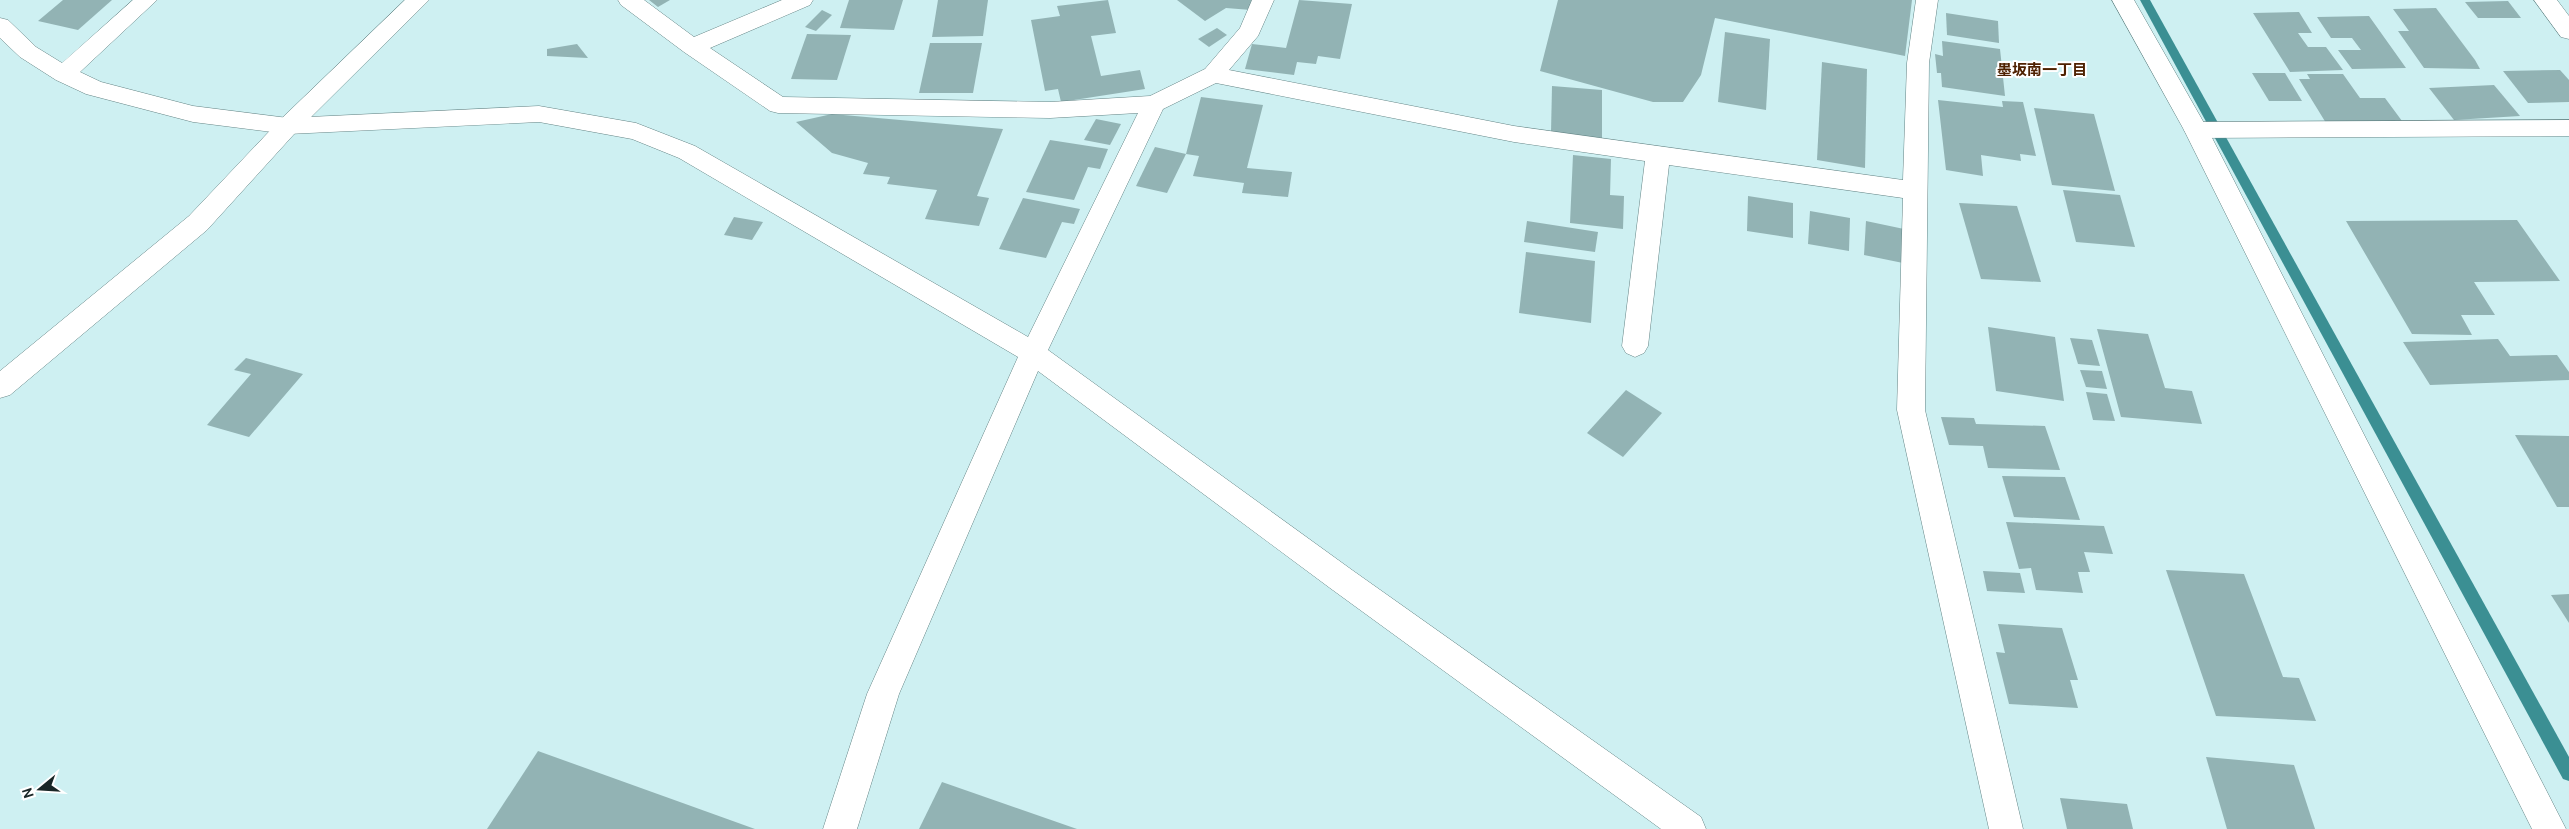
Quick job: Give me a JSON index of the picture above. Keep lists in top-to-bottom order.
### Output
{
  "districts": ["墨坂南一丁目"],
  "north": "left"
}
